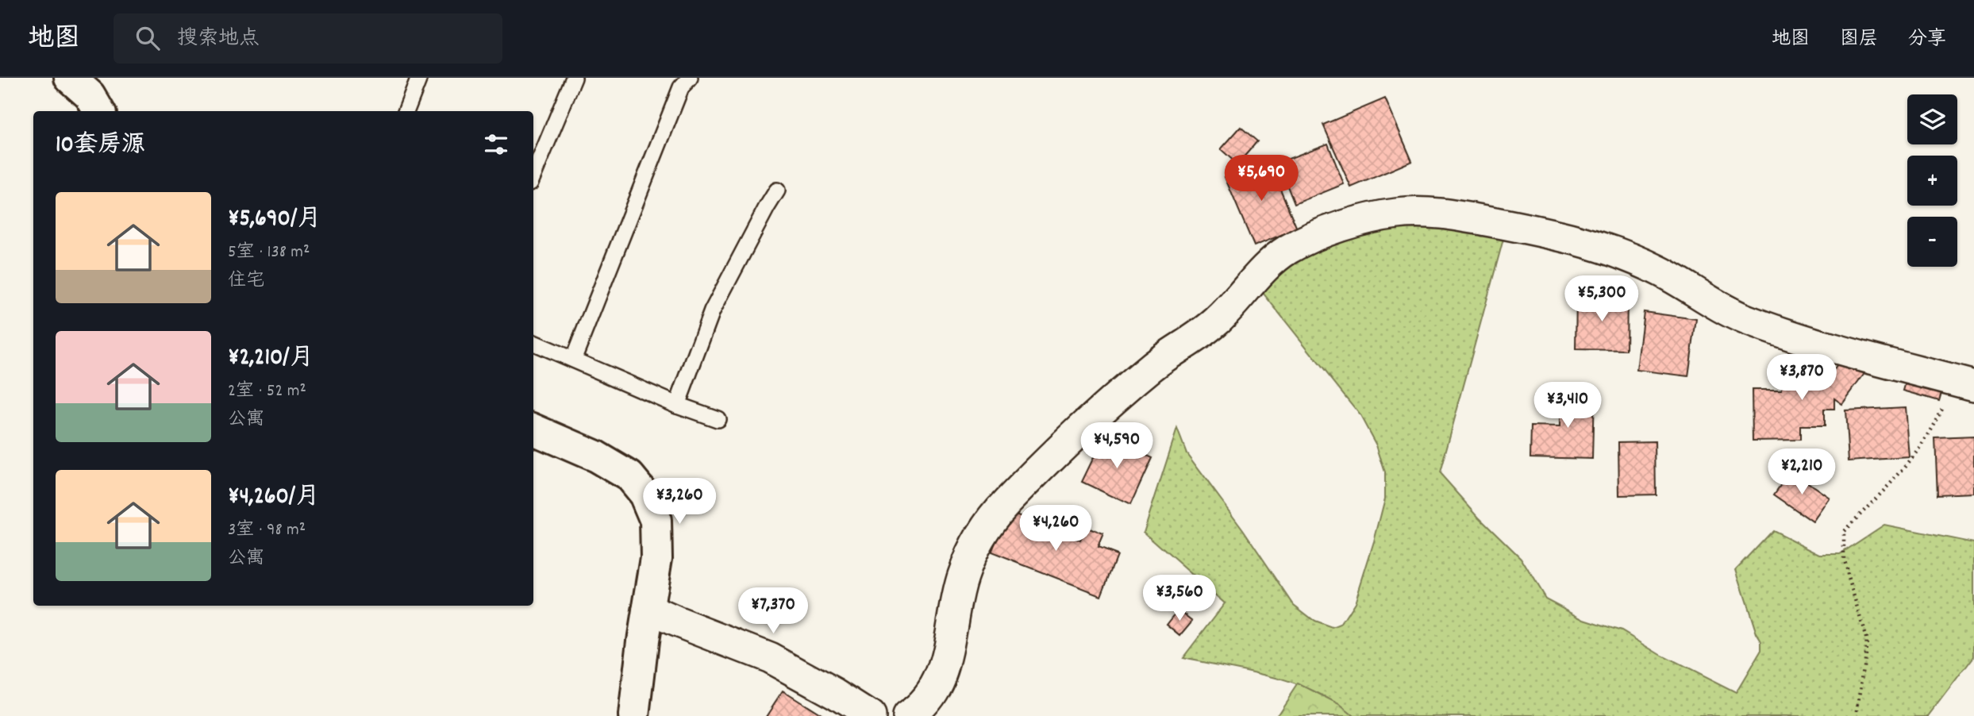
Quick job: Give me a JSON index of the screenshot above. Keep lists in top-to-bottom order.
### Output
{
  "page": {
    "header": "地图",
    "search": "搜索地点",
    "nav": ["地图", "图层", "分享"],
    "map_buttons": ["+", "−"],
    "heading": "10套房源",
    "price": [
      "¥5,690",
      "¥5,300",
      "¥3,870",
      "¥3,410",
      "¥4,590",
      "¥2,210",
      "¥3,260",
      "¥4,260",
      "¥3,560",
      "¥7,370"
    ],
    "list": [
      {
        "name": "¥5,690/月",
        "note": "5室 · 138 m² · 住宅"
      },
      {
        "name": "¥2,210/月",
        "note": "2室 · 52 m² · 公寓"
      },
      {
        "name": "¥4,260/月",
        "note": "3室 · 98 m² · 公寓"
      }
    ]
  }
}
